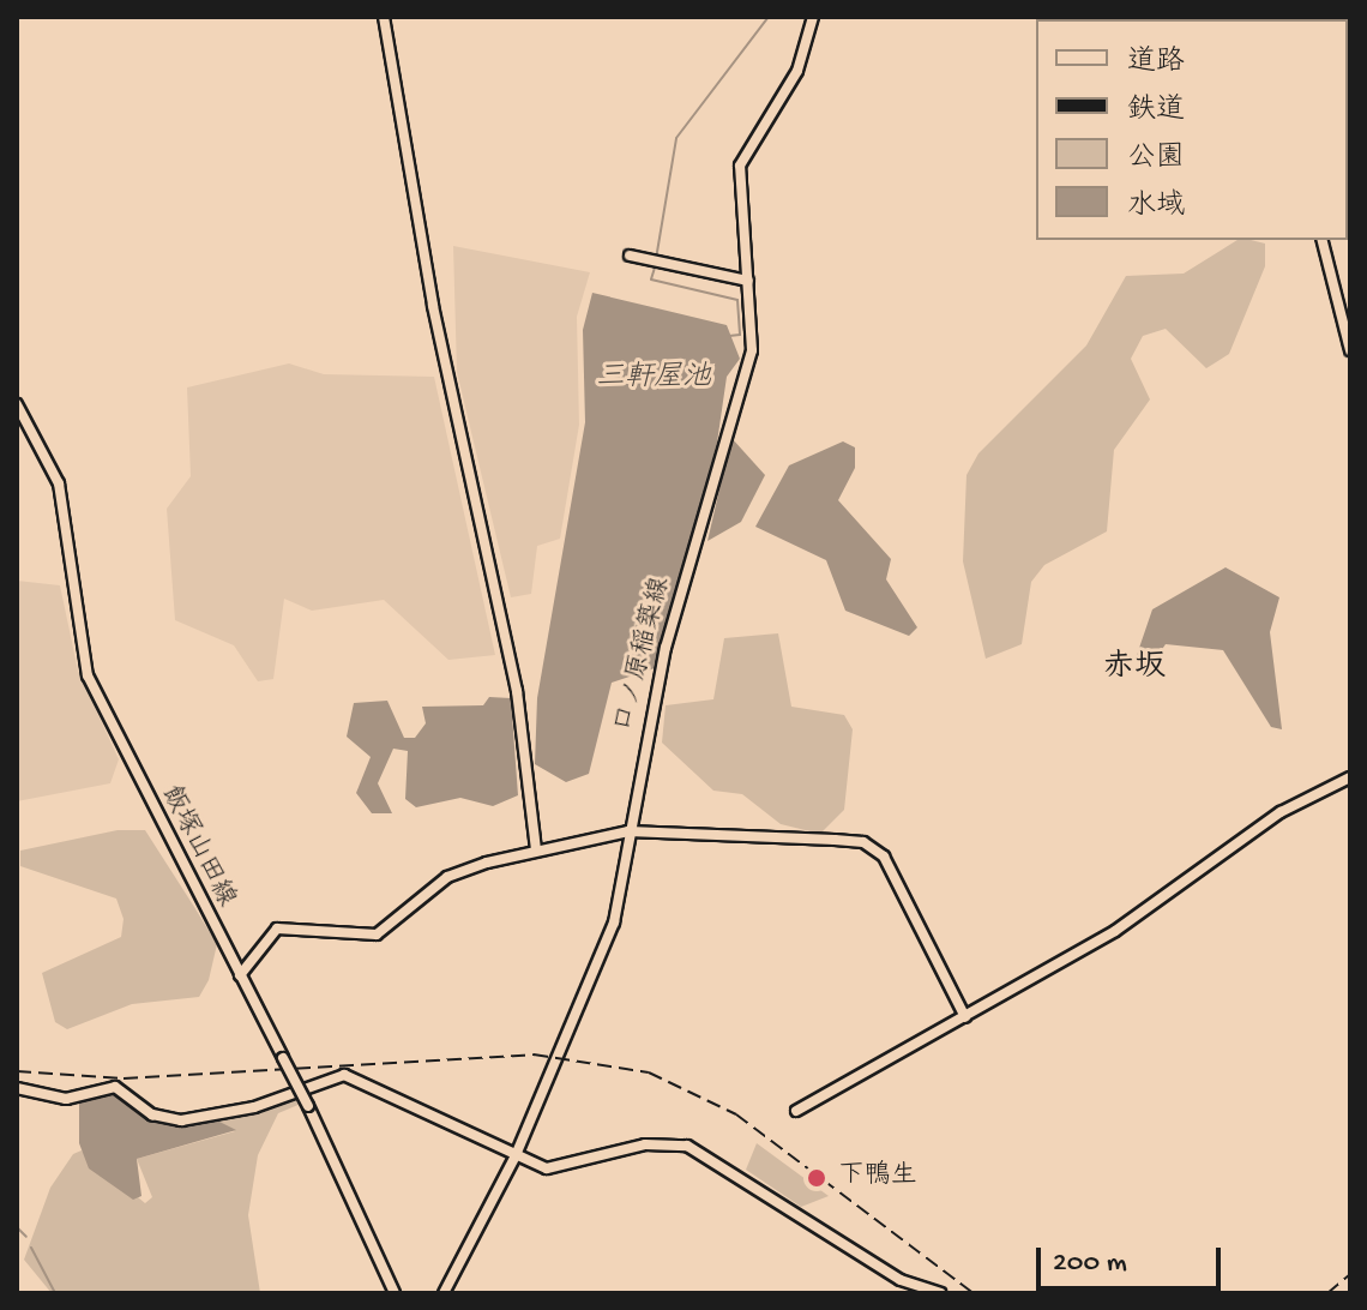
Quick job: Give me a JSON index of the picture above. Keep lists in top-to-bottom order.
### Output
{
  "streets": {
    "street": ["口ノ原稲築線", "飯塚山田線"]
  },
  "districts": ["赤坂"],
  "water": ["三軒屋池"],
  "places": ["下鴨生"],
  "legend": [
    "道路",
    "鉄道",
    "公園",
    "水域"
  ],
  "scale_bar": "200 m"
}
